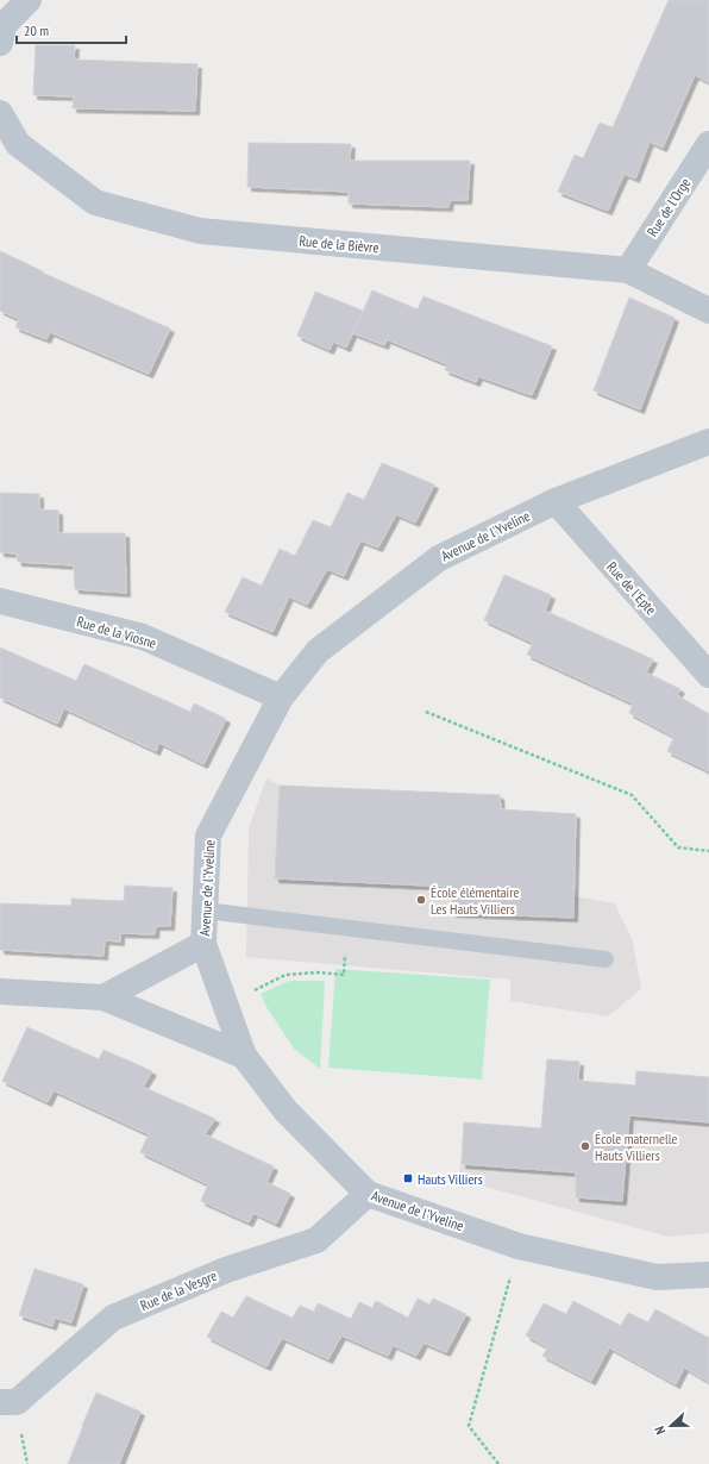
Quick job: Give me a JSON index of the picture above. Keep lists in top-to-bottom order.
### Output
{
  "streets": {
    "street": [
      "Rue de l'Orge",
      "Rue de la Bièvre",
      "Avenue de l'Yveline",
      "Rue de l'Epte",
      "Rue de la Viosne",
      "Rue de la Vesgre"
    ]
  },
  "crossings": [
    ["Rue de l'Orge", "Rue de la Bièvre"],
    ["Avenue de l'Yveline", "Rue de l'Epte"],
    ["Avenue de l'Yveline", "Rue de la Viosne"],
    ["Avenue de l'Yveline", "Rue de la Vesgre"]
  ],
  "places": {
    "other": ["École élémentaire Les Hauts Villiers", "École maternelle Hauts Villiers"],
    "transit": ["Hauts Villiers"]
  },
  "scale_bar": "20 m",
  "north": "left"
}
